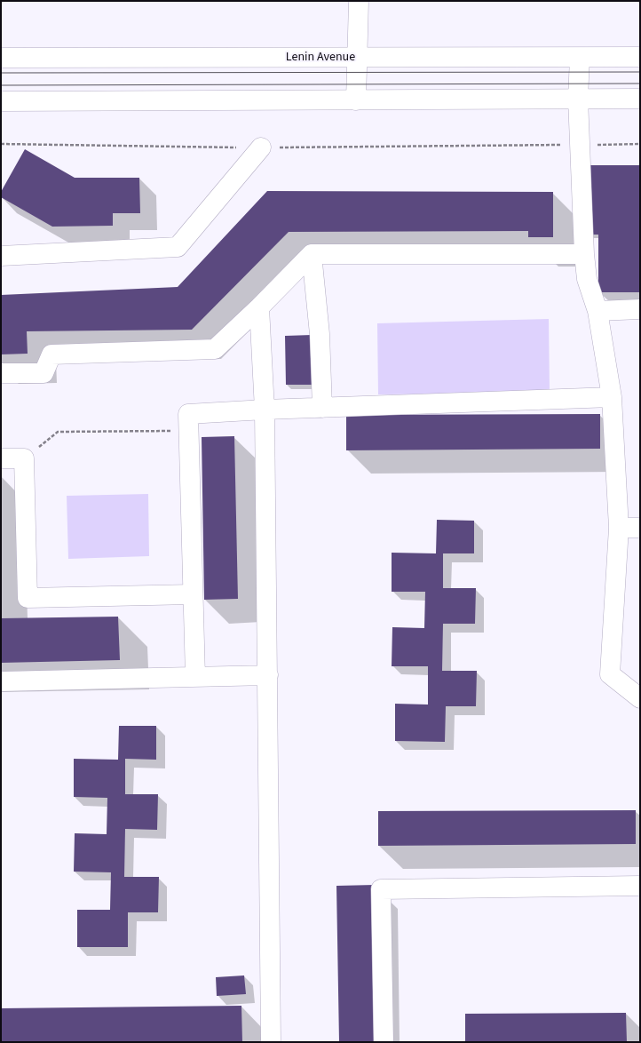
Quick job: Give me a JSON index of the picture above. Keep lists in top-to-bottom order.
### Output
{
  "streets": {
    "main road": ["Lenin Avenue"]
  }
}
